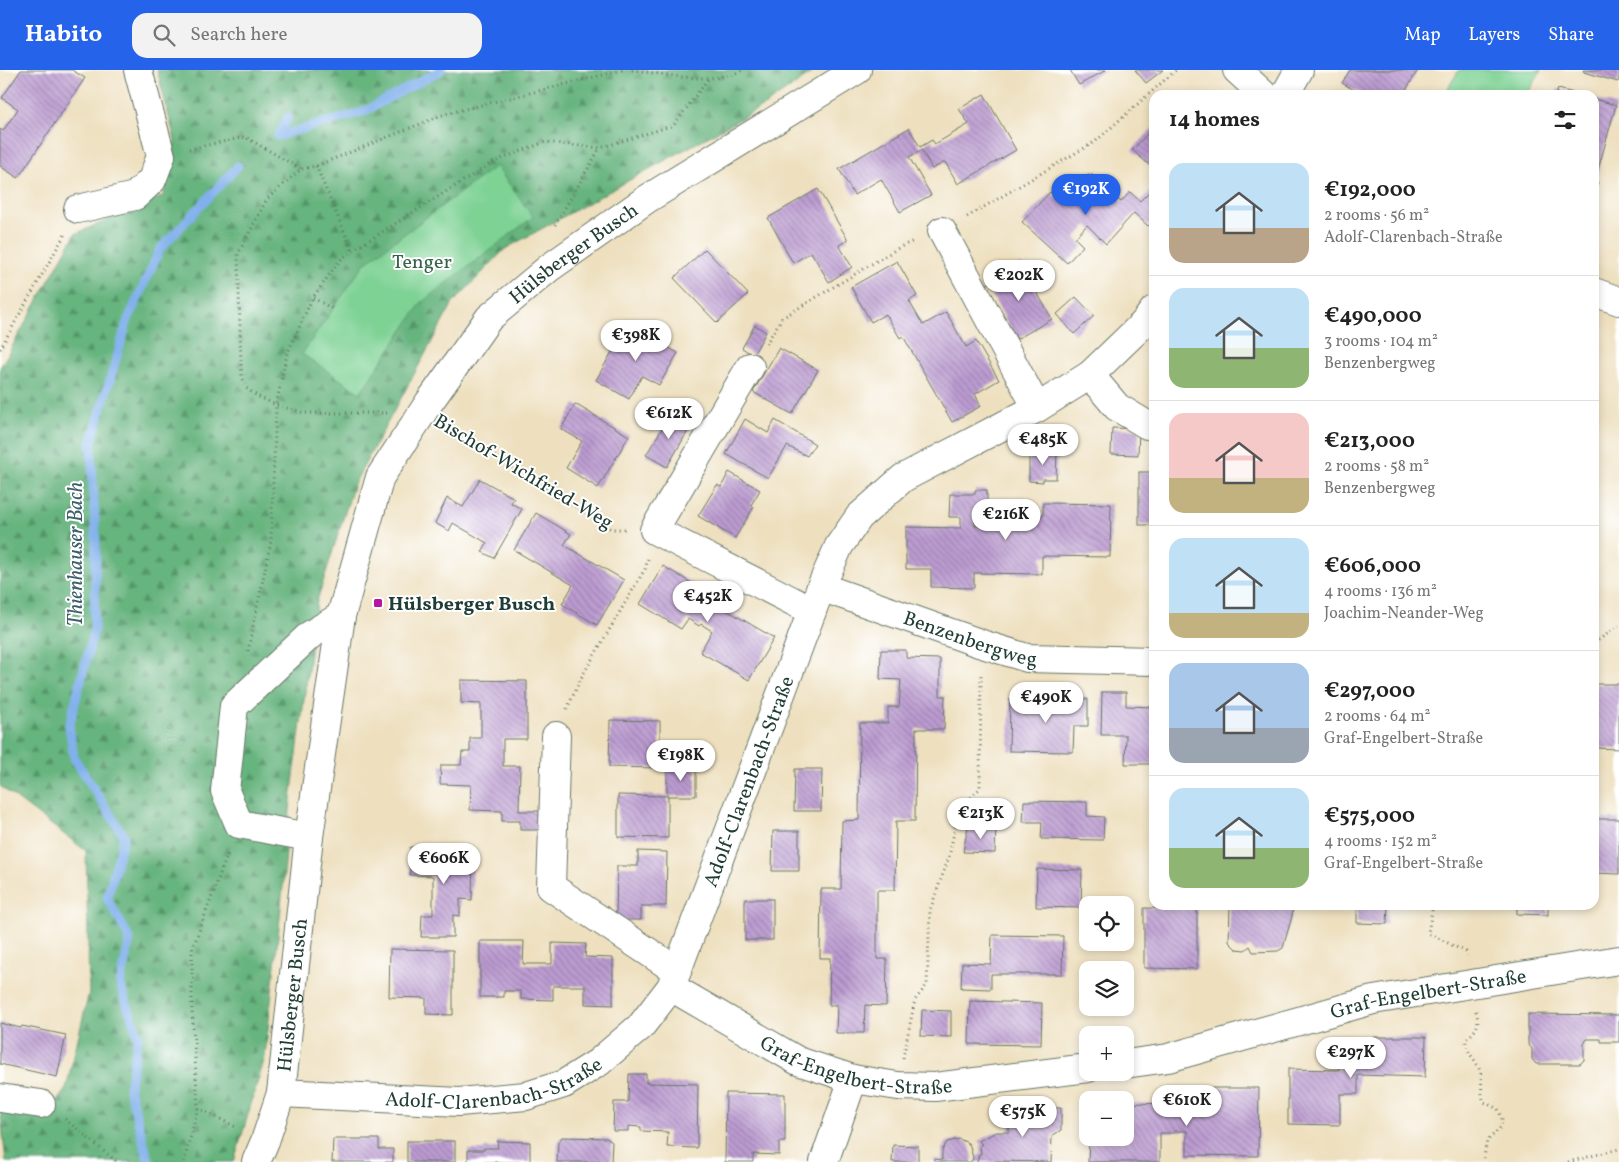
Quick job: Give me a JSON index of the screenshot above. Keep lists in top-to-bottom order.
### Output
{
  "streets": {
    "street": [
      "Hülsberger Busch",
      "Benzenbergweg",
      "Adolf-Clarenbach-Straße",
      "Graf-Engelbert-Straße"
    ],
    "path": ["Bischof-Wichfried-Weg"]
  },
  "crossings": [
    ["Hülsberger Busch", "Bischof-Wichfried-Weg"],
    ["Hülsberger Busch", "Adolf-Clarenbach-Straße"],
    ["Benzenbergweg", "Adolf-Clarenbach-Straße"],
    ["Adolf-Clarenbach-Straße", "Graf-Engelbert-Straße"]
  ],
  "water": ["Thienhauser Bach"],
  "parks": ["Tenger"],
  "places": {
    "transit": ["Hülsberger Busch"]
  },
  "page": {
    "header": "Habito",
    "search": "Search here",
    "nav": ["Map", "Layers", "Share"],
    "heading": "14 homes",
    "list": [
      {
        "name": "€192,000",
        "note": "2 rooms · 56 m² · Adolf-Clarenbach-Straße"
      },
      {
        "name": "€490,000",
        "note": "3 rooms · 104 m² · Benzenbergweg"
      },
      {
        "name": "€213,000",
        "note": "2 rooms · 58 m² · Benzenbergweg"
      },
      {
        "name": "€606,000",
        "note": "4 rooms · 136 m² · Joachim-Neander-Weg"
      },
      {
        "name": "€297,000",
        "note": "2 rooms · 64 m² · Graf-Engelbert-Straße"
      },
      {
        "name": "€575,000",
        "note": "4 rooms · 152 m² · Graf-Engelbert-Straße"
      }
    ],
    "price": [
      "€192K",
      "€202K",
      "€398K",
      "€612K",
      "€485K",
      "€216K",
      "€452K",
      "€490K",
      "€198K",
      "€213K",
      "€606K",
      "€297K",
      "€610K",
      "€575K"
    ],
    "map_buttons": ["+", "−"]
  }
}
